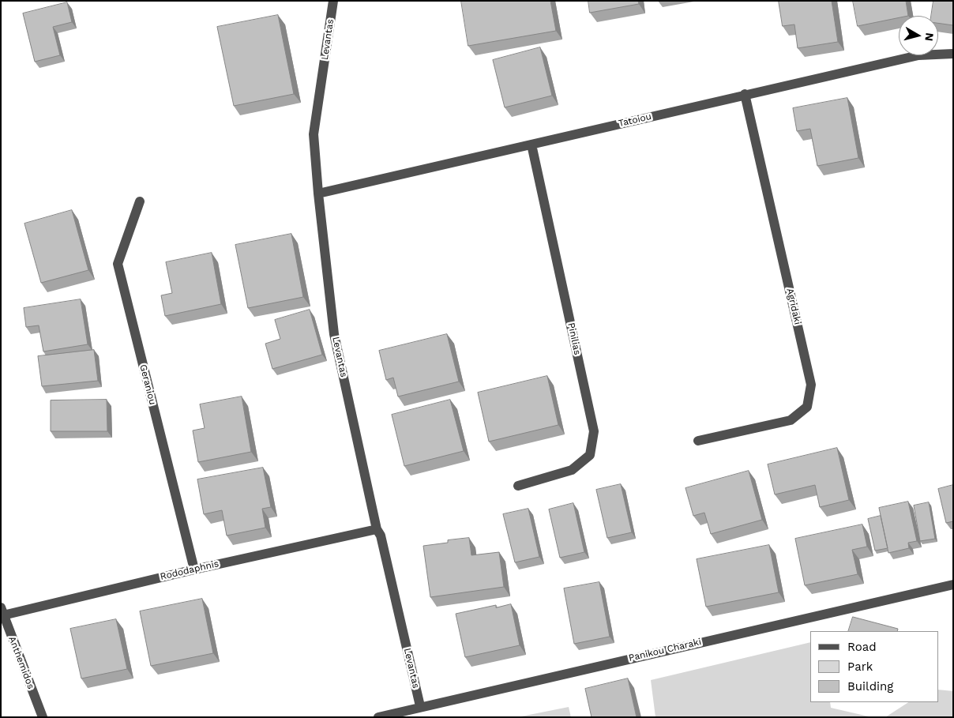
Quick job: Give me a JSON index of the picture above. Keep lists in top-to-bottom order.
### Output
{
  "streets": {
    "street": [
      "Levantas",
      "Tatoiou",
      "Agridaki",
      "Pinilias",
      "Geraniou",
      "Rododaphnis",
      "Panikou Charaki",
      "Anthemidos"
    ]
  },
  "crossings": [
    ["Levantas", "Tatoiou"],
    ["Levantas", "Rododaphnis"],
    ["Levantas", "Panikou Charaki"],
    ["Tatoiou", "Agridaki"],
    ["Tatoiou", "Pinilias"],
    ["Geraniou", "Rododaphnis"],
    ["Rododaphnis", "Anthemidos"]
  ],
  "legend": ["Road", "Park", "Building"],
  "north": "right"
}
